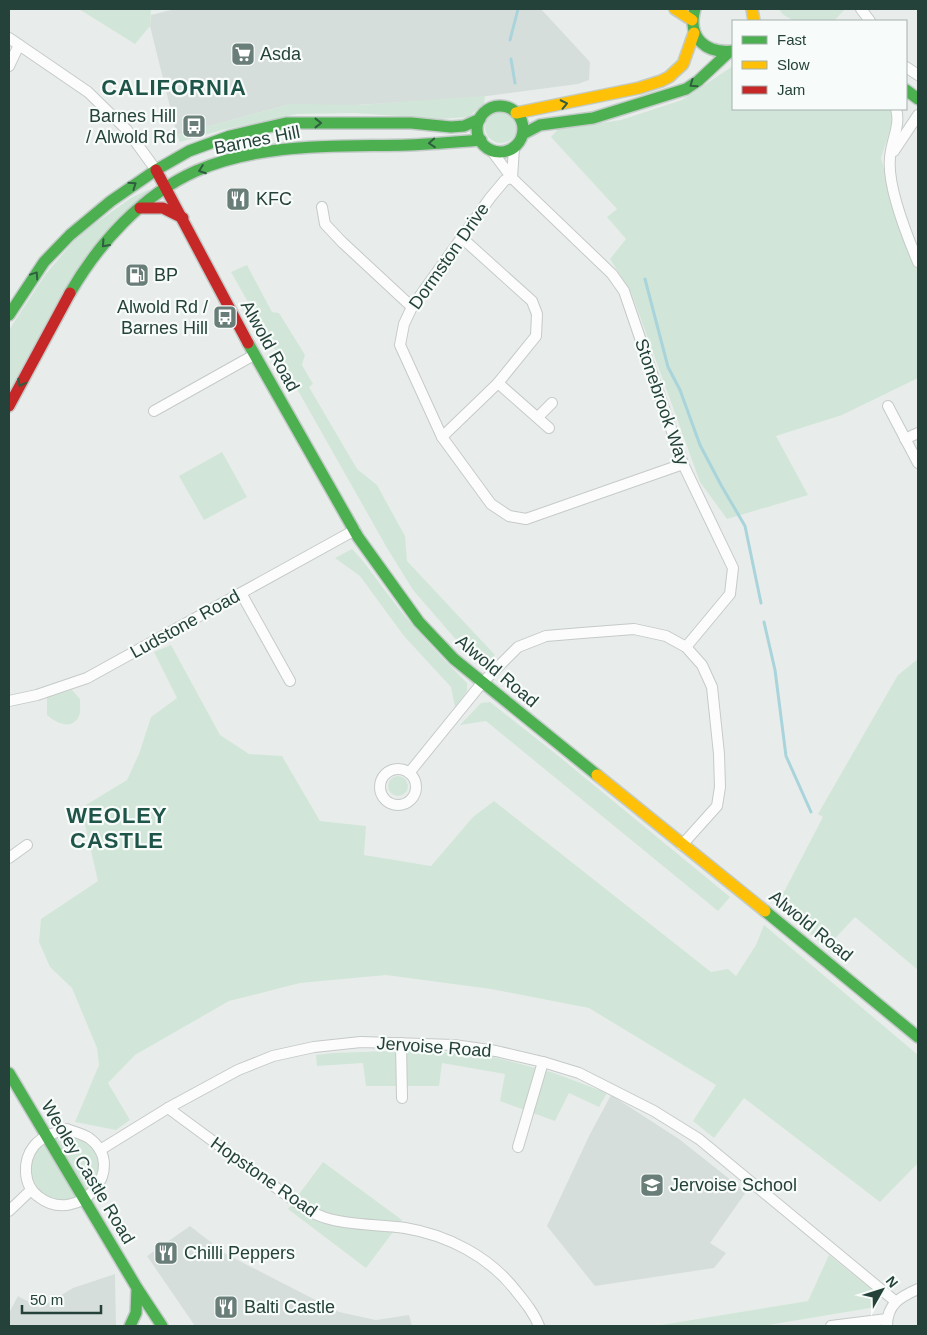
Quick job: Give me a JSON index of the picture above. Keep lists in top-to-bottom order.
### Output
{
  "streets": {
    "main road": ["Barnes Hill", "Alwold Road", "Weoley Castle Road"],
    "street": [
      "Dormston Drive",
      "Stonebrook Way",
      "Ludstone Road",
      "Jervoise Road",
      "Hopstone Road"
    ]
  },
  "crossings": [
    ["Barnes Hill", "Alwold Road"],
    ["Barnes Hill", "Stonebrook Way"],
    ["Dormston Drive", "Stonebrook Way"],
    ["Alwold Road", "Ludstone Road"],
    ["Jervoise Road", "Hopstone Road"]
  ],
  "districts": ["CALIFORNIA", "WEOLEY CASTLE"],
  "places": {
    "supermarket": ["Asda"],
    "bus stop": ["Barnes Hill / Alwold Rd", "Alwold Rd / Barnes Hill"],
    "restaurant": ["KFC", "Chilli Peppers", "Balti Castle"],
    "fuel station": ["BP"],
    "school or university": ["Jervoise School"]
  },
  "legend": ["Fast", "Slow", "Jam"],
  "scale_bar": "50 m",
  "north": "top right"
}
